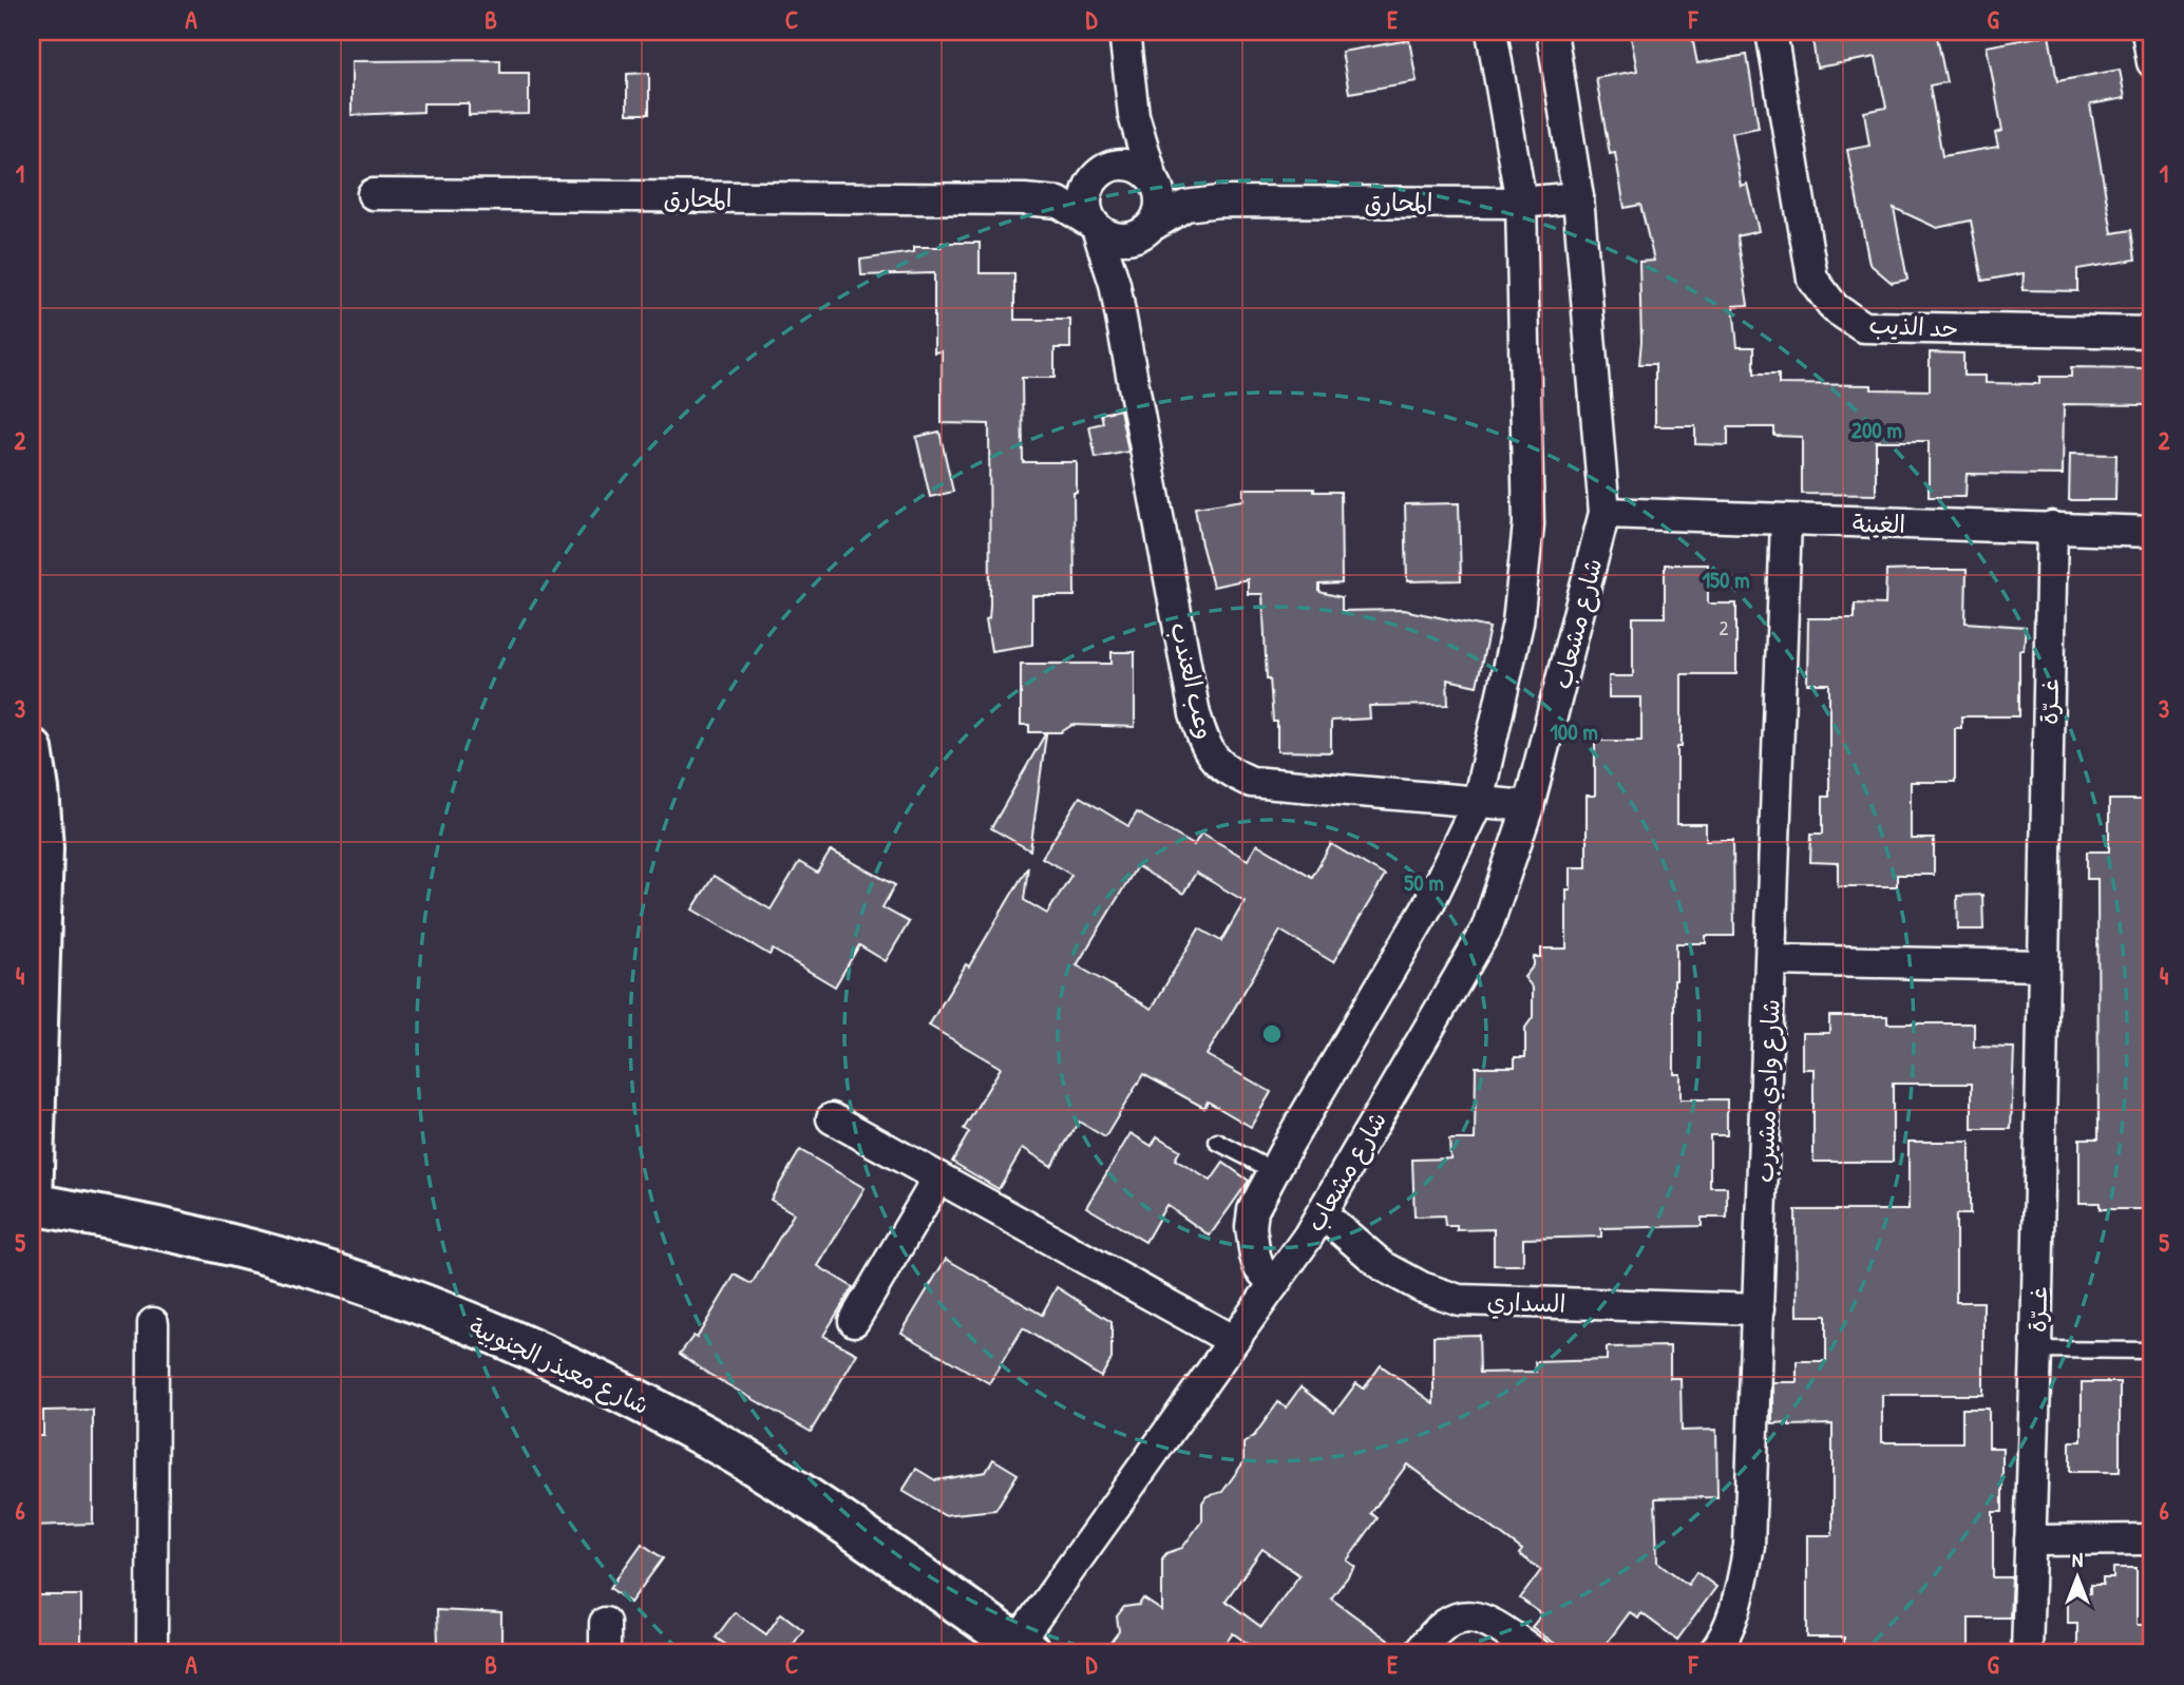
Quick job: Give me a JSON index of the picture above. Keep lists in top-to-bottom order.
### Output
{
  "streets": {
    "street": [
      "المحارق",
      "حد الذيب",
      "الغينة",
      "شارع مشعاب",
      "وعب العندب",
      "غــرّة",
      "شارع وادي مشيرب",
      "السداري",
      "شارع معيذر الجنوبية"
    ]
  },
  "crossings": [
    ["المحارق", "شارع مشعاب"],
    ["المحارق", "وعب العندب"],
    ["الغينة", "شارع مشعاب"],
    ["الغينة", "غــرّة"],
    ["الغينة", "شارع وادي مشيرب"],
    ["شارع مشعاب", "وعب العندب"],
    ["شارع مشعاب", "السداري"],
    ["شارع مشعاب", "شارع معيذر الجنوبية"],
    ["شارع وادي مشيرب", "السداري"]
  ],
  "house_numbers": ["2"],
  "north": "top",
  "grid": {
    "columns": [
      "A",
      "B",
      "C",
      "D",
      "E",
      "F",
      "G"
    ],
    "rows": [
      "1",
      "2",
      "3",
      "4",
      "5",
      "6"
    ]
  },
  "rings": [
    "200 m",
    "150 m",
    "100 m",
    "50 m"
  ]
}
